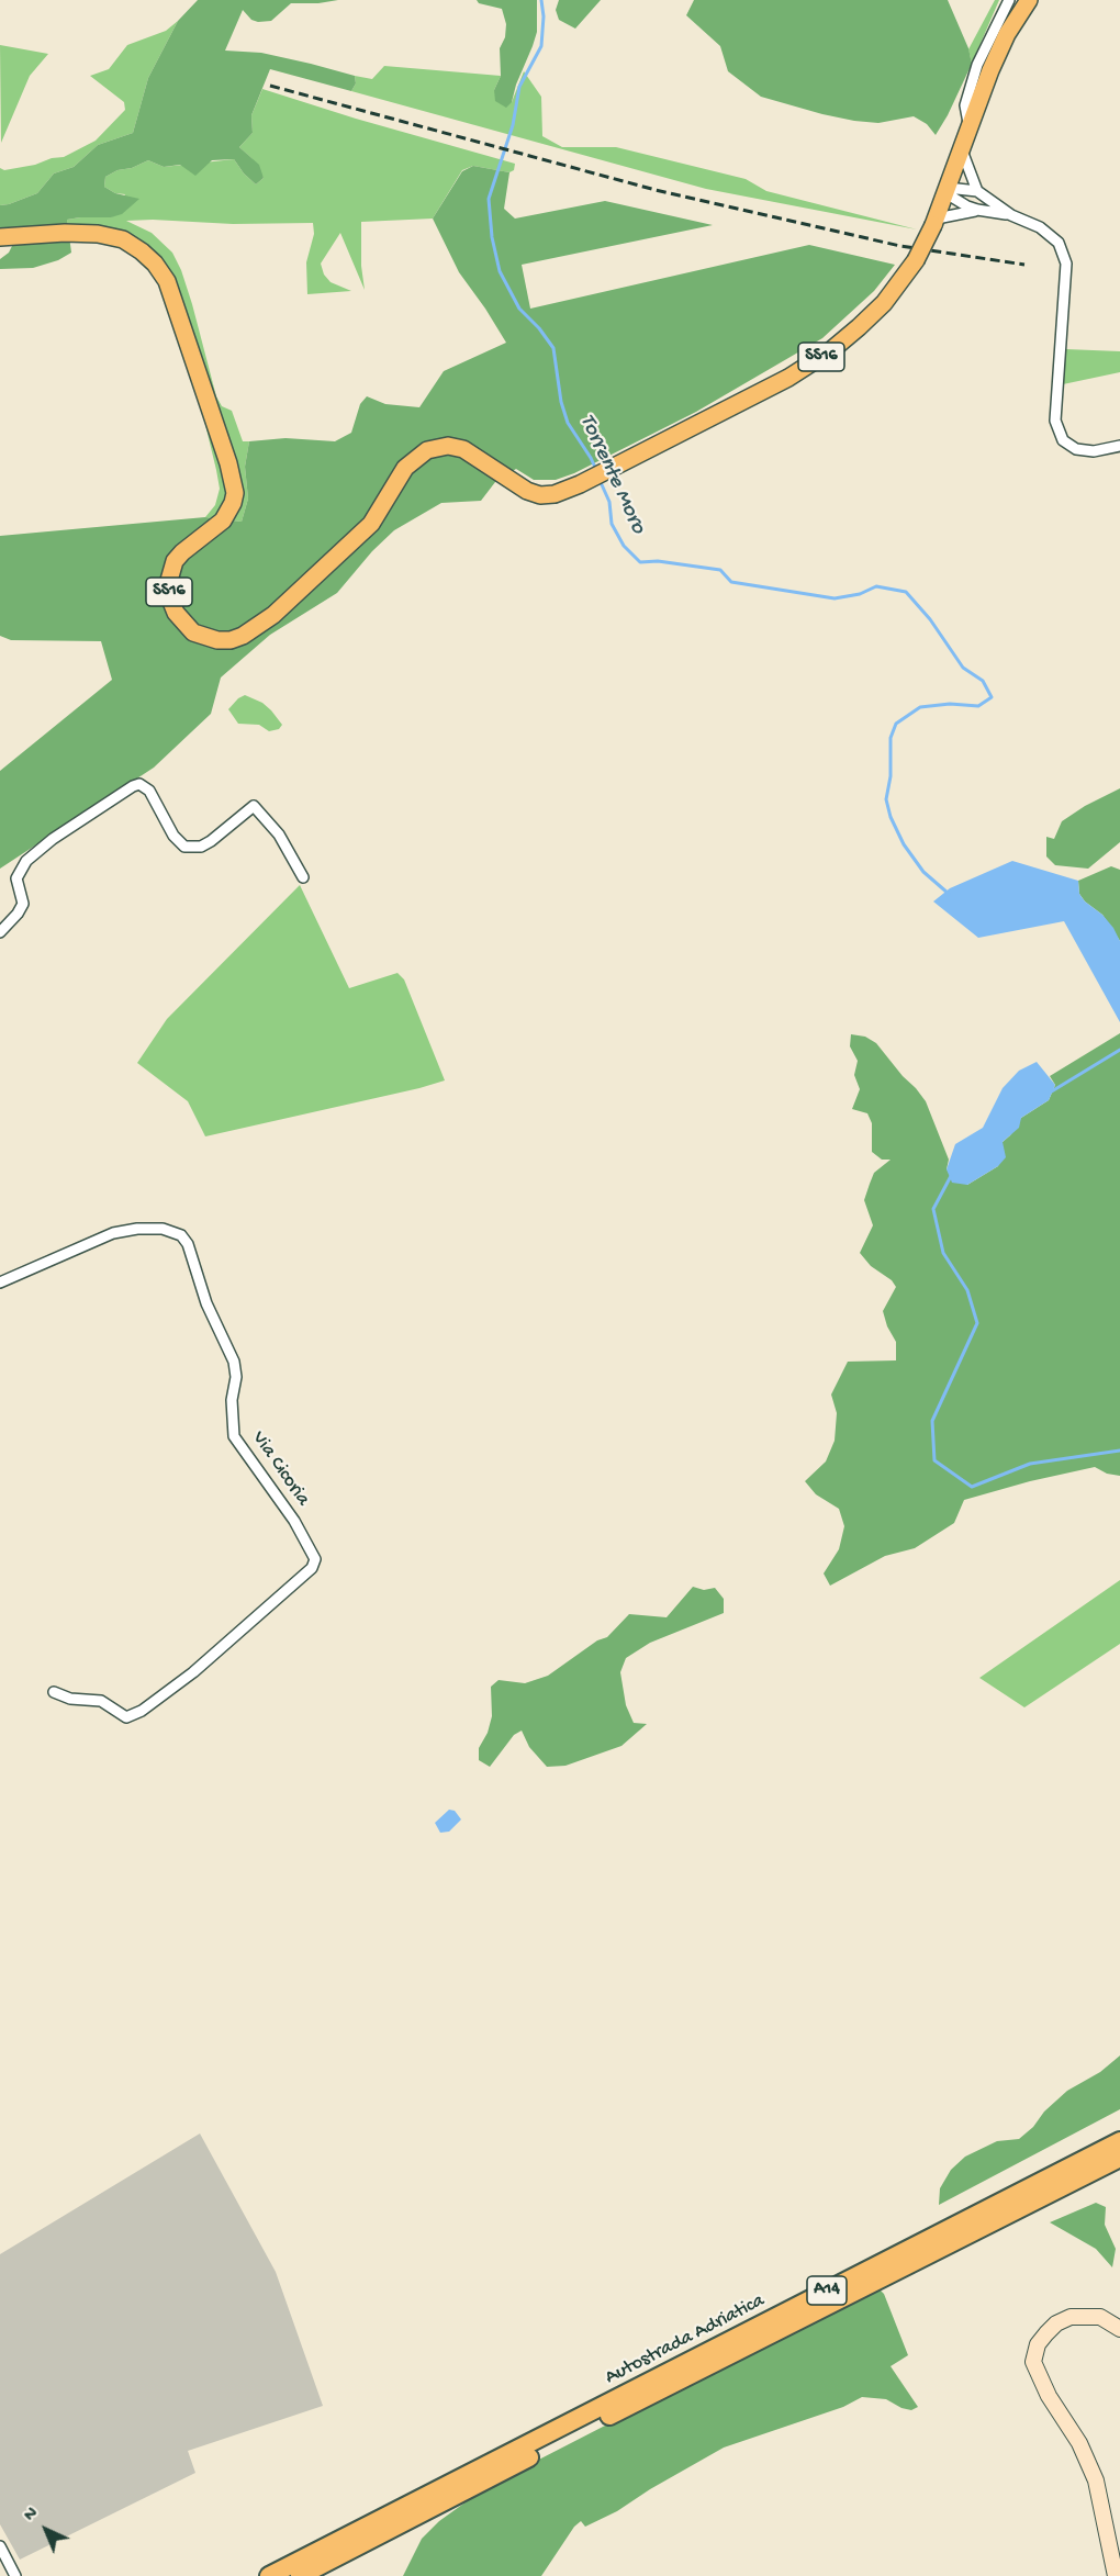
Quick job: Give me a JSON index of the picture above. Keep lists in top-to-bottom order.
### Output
{
  "streets": {
    "highway": ["A14", "Autostrada Adriatica"],
    "main road": ["SS16"],
    "street": ["Via Cicoria"]
  },
  "water": ["Torrente Moro"],
  "north": "top left"
}
